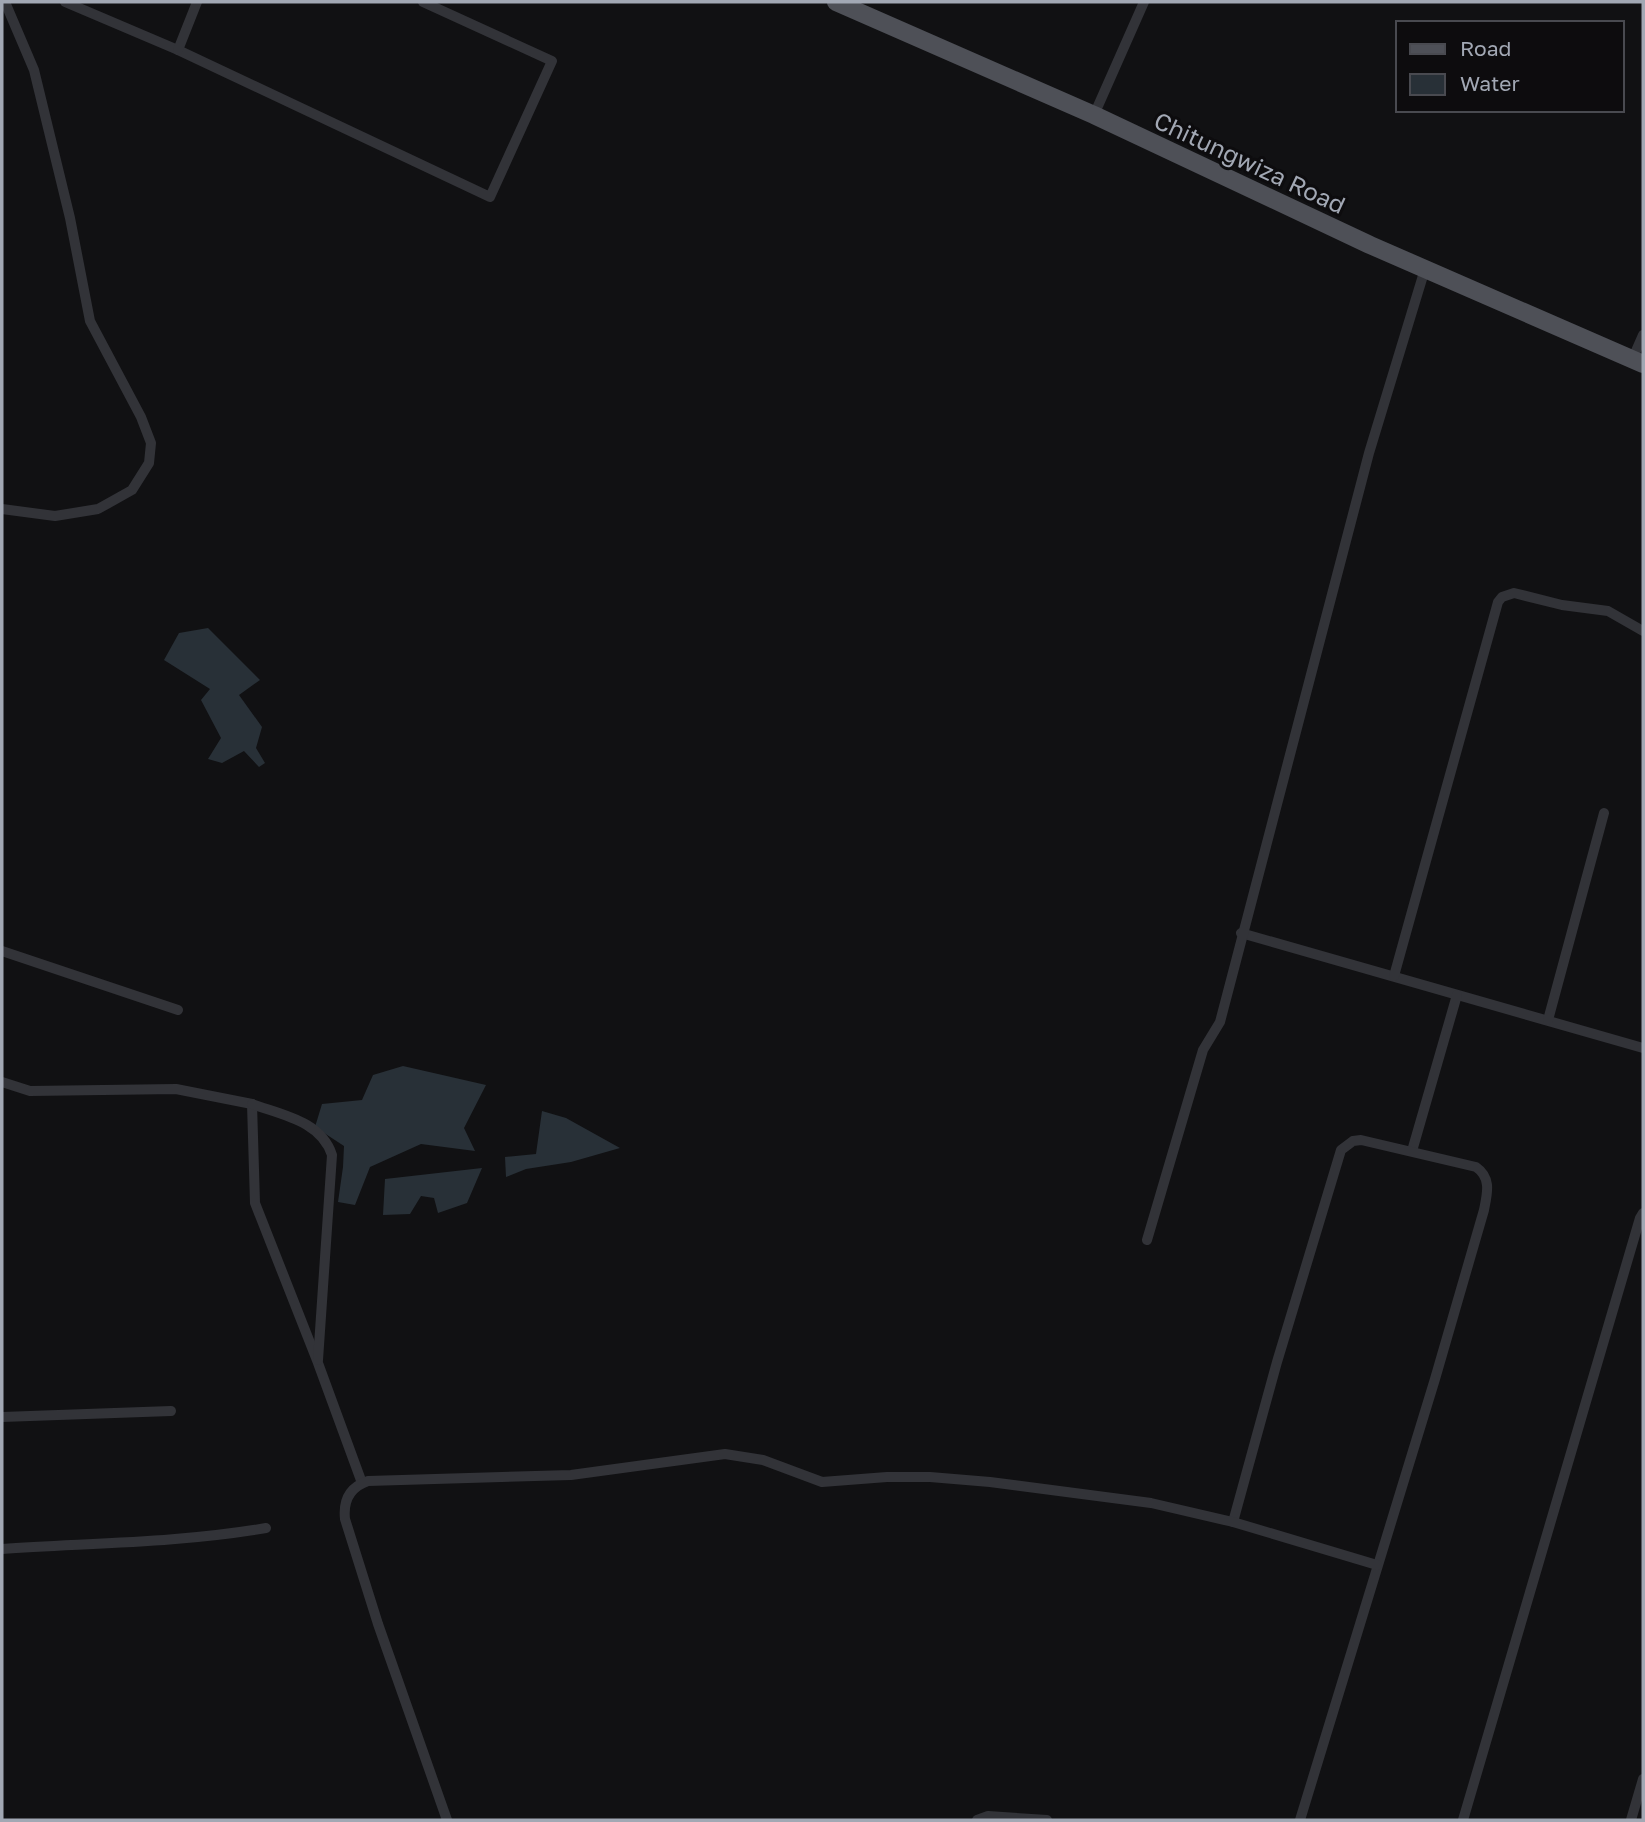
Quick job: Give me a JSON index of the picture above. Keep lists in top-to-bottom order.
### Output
{
  "streets": {
    "main road": ["Chitungwiza Road"]
  },
  "legend": ["Road", "Water"]
}
